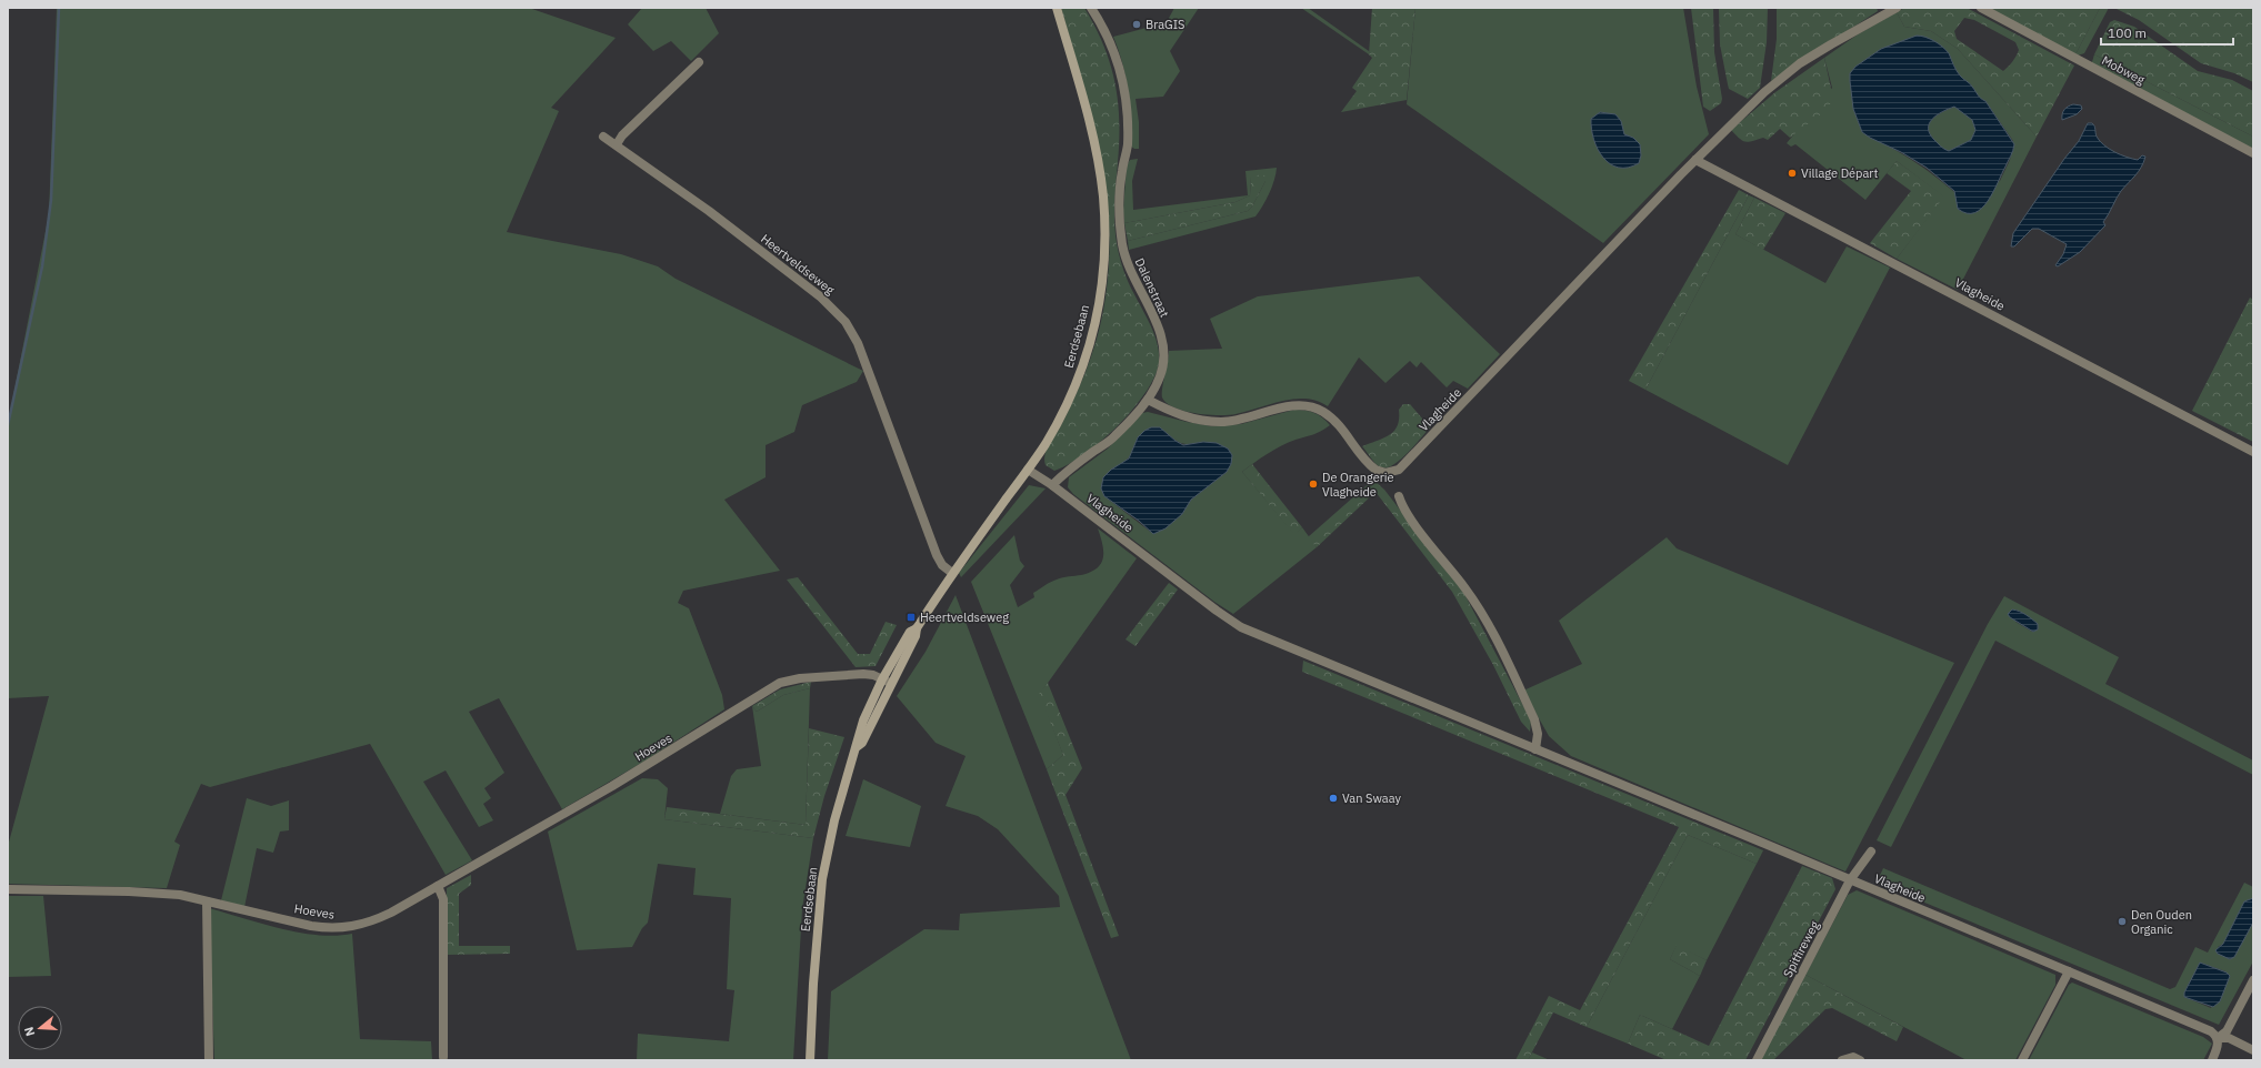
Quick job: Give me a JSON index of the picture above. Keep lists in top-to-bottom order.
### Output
{
  "streets": {
    "main road": ["Eerdsebaan"],
    "street": [
      "Mobweg",
      "Heertveldseweg",
      "Dalenstraat",
      "Vlagheide",
      "Hoeves",
      "Spitfireweg"
    ]
  },
  "crossings": [
    ["Heertveldseweg", "Eerdsebaan"],
    ["Dalenstraat", "Vlagheide"],
    ["Vlagheide", "Eerdsebaan"],
    ["Vlagheide", "Spitfireweg"],
    ["Eerdsebaan", "Hoeves"]
  ],
  "places": {
    "other": [
      "BraGIS",
      "Village Départ",
      "De Orangerie Vlagheide",
      "Van Swaay",
      "Den Ouden Organic"
    ],
    "transit": ["Heertveldseweg"]
  },
  "scale_bar": "100 m",
  "north": "left"
}
